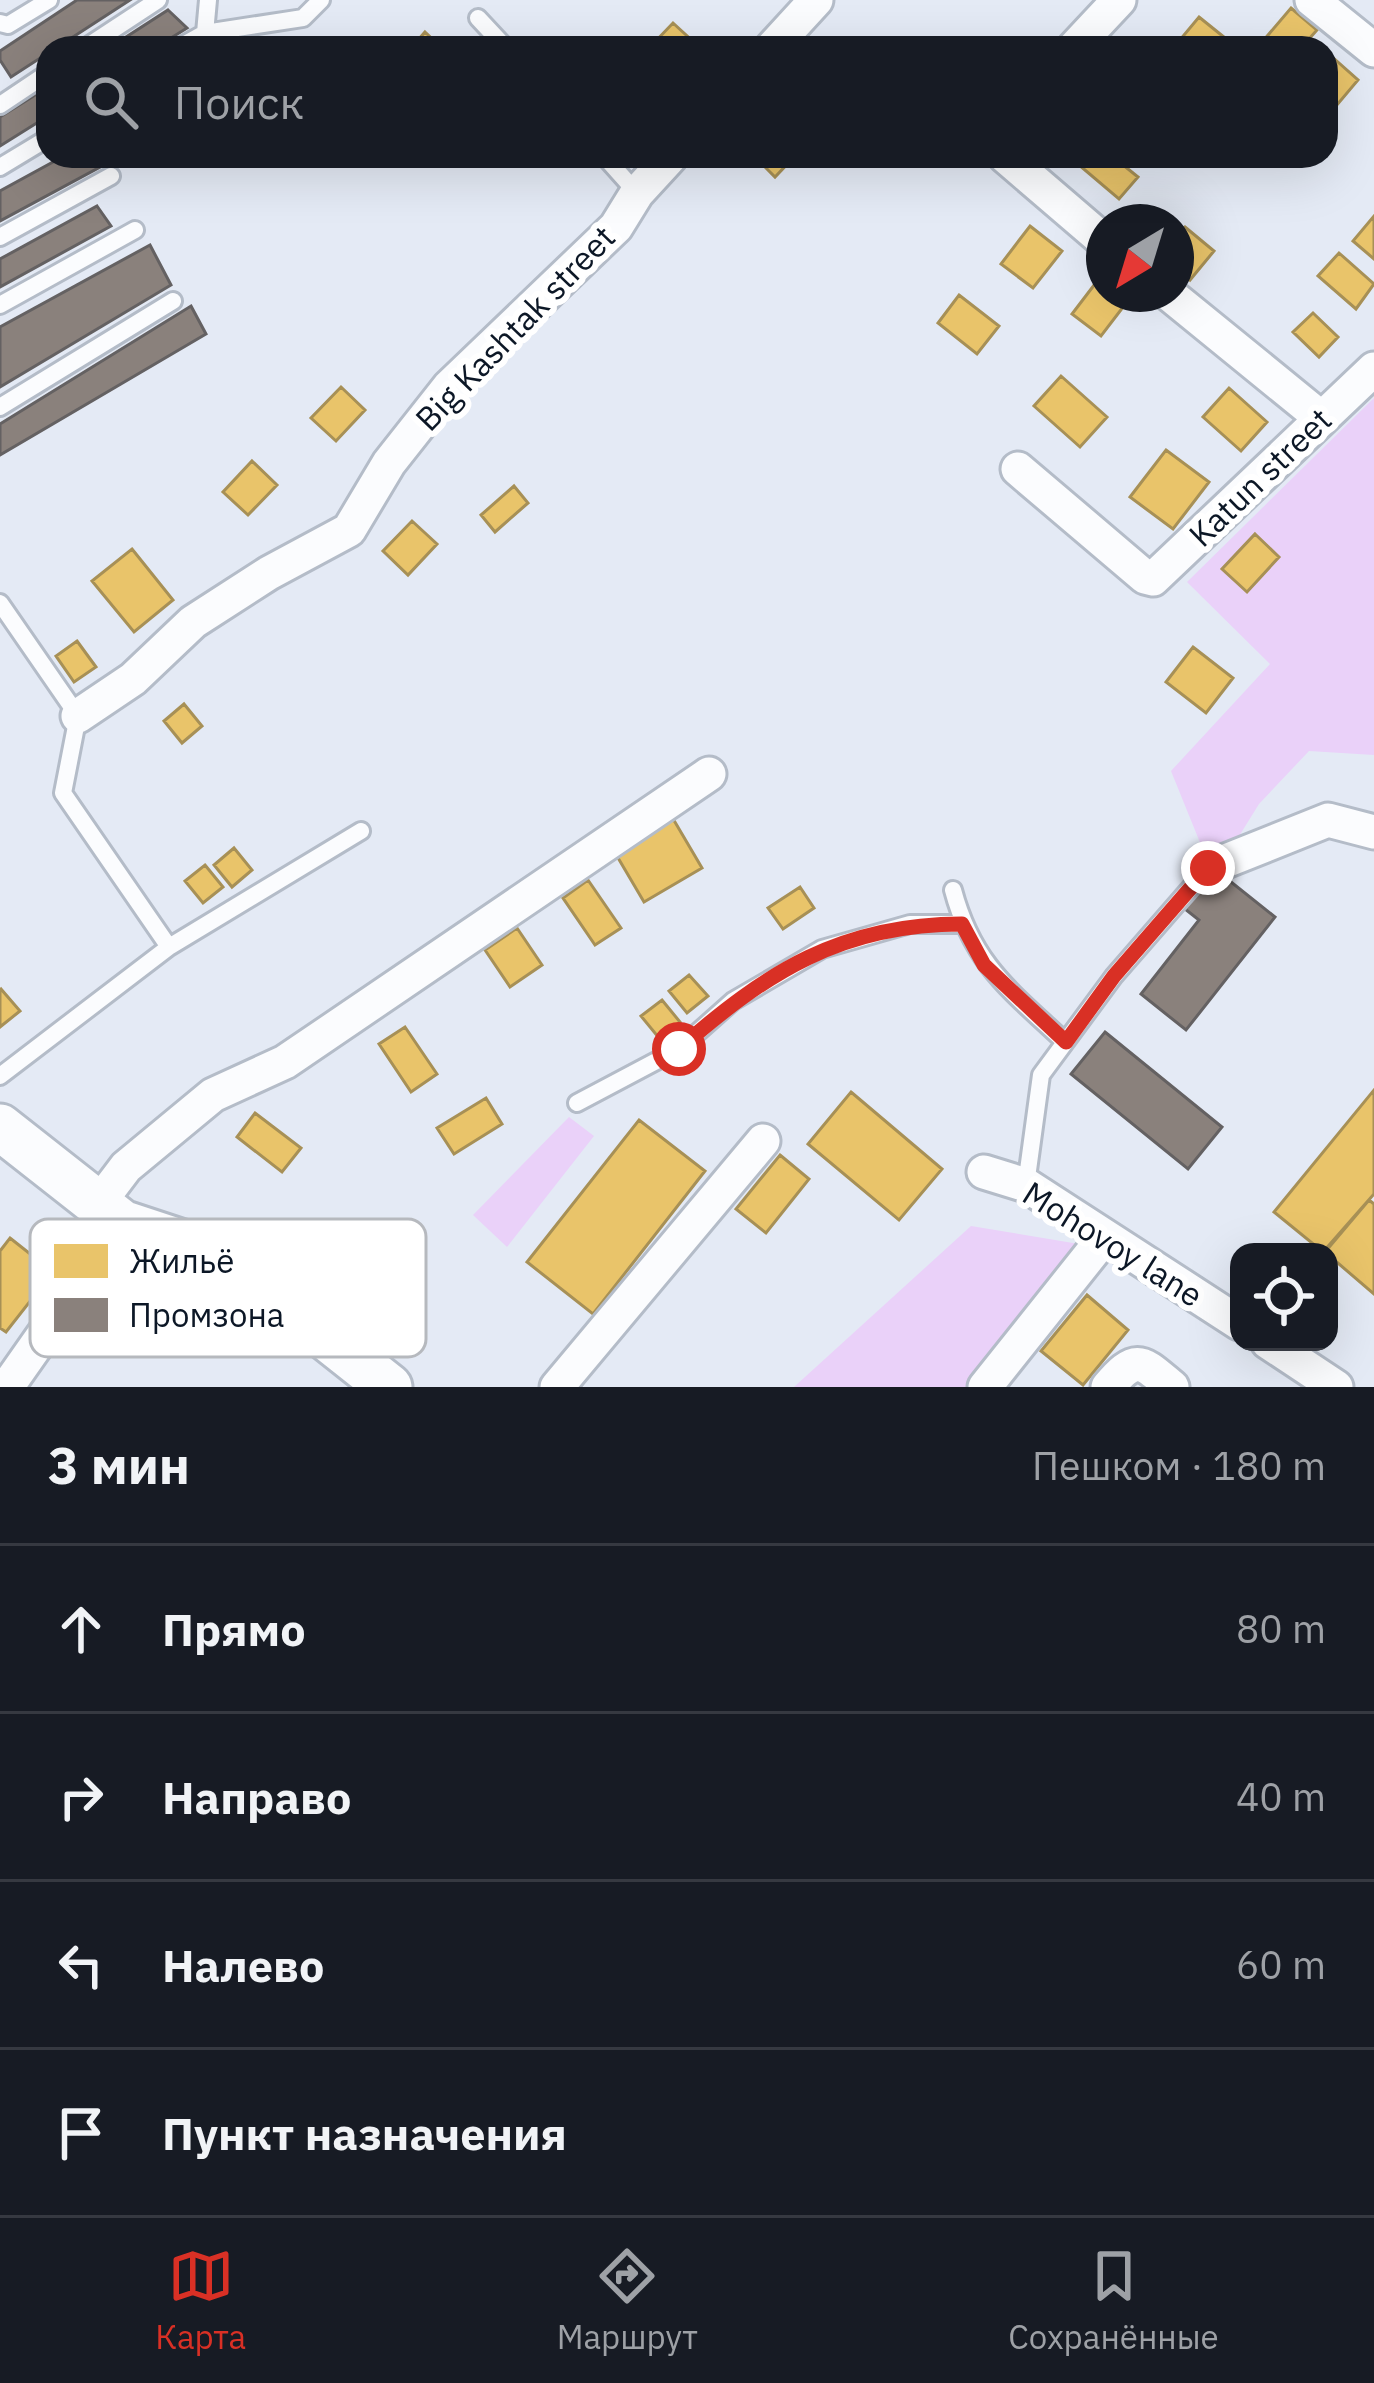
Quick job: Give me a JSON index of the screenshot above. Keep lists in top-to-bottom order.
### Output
{
  "streets": {
    "street": ["Big Kashtak street", "Katun street", "Mohovoy lane"]
  },
  "legend": ["Жильё", "Промзона"],
  "north": "bottom left",
  "page": {
    "search": "Поиск",
    "heading": ["3 мин", "Пешком · 180 m"],
    "list": [
      ["Прямо", "80 m"],
      ["Направо", "40 m"],
      ["Налево", "60 m"],
      "Пункт назначения"
    ],
    "nav": ["Карта", "Маршрут", "Сохранённые"]
  }
}
